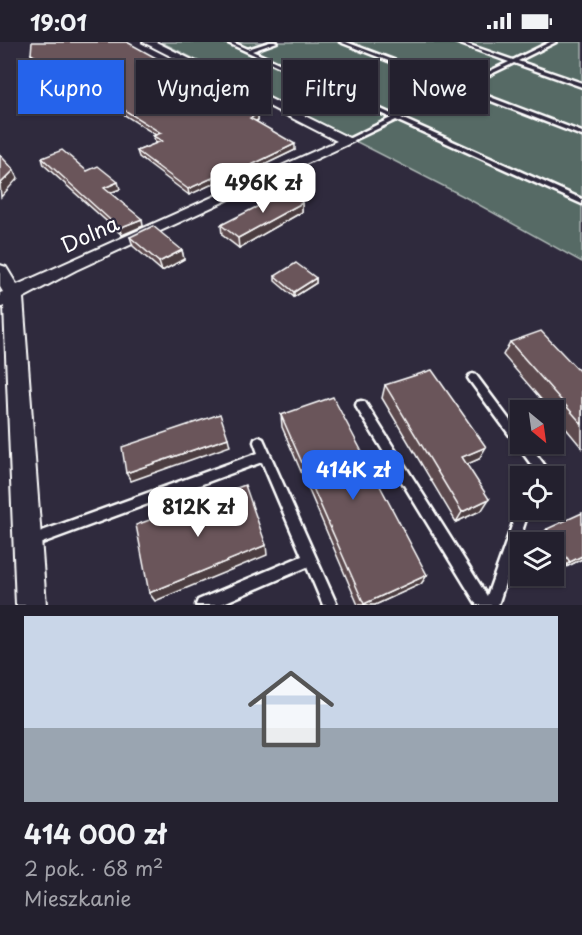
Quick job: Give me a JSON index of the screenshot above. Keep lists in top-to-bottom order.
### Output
{
  "streets": {
    "street": ["Dolna"]
  },
  "north": "bottom right",
  "page": {
    "status": "19:01",
    "chip": [
      "Kupno",
      "Wynajem",
      "Filtry",
      "Nowe"
    ],
    "price": ["496K zł", "414K zł", "812K zł"],
    "list": [
      {
        "name": "414 000 zł",
        "note": "2 pok. · 68 m² · Mieszkanie"
      }
    ]
  }
}
